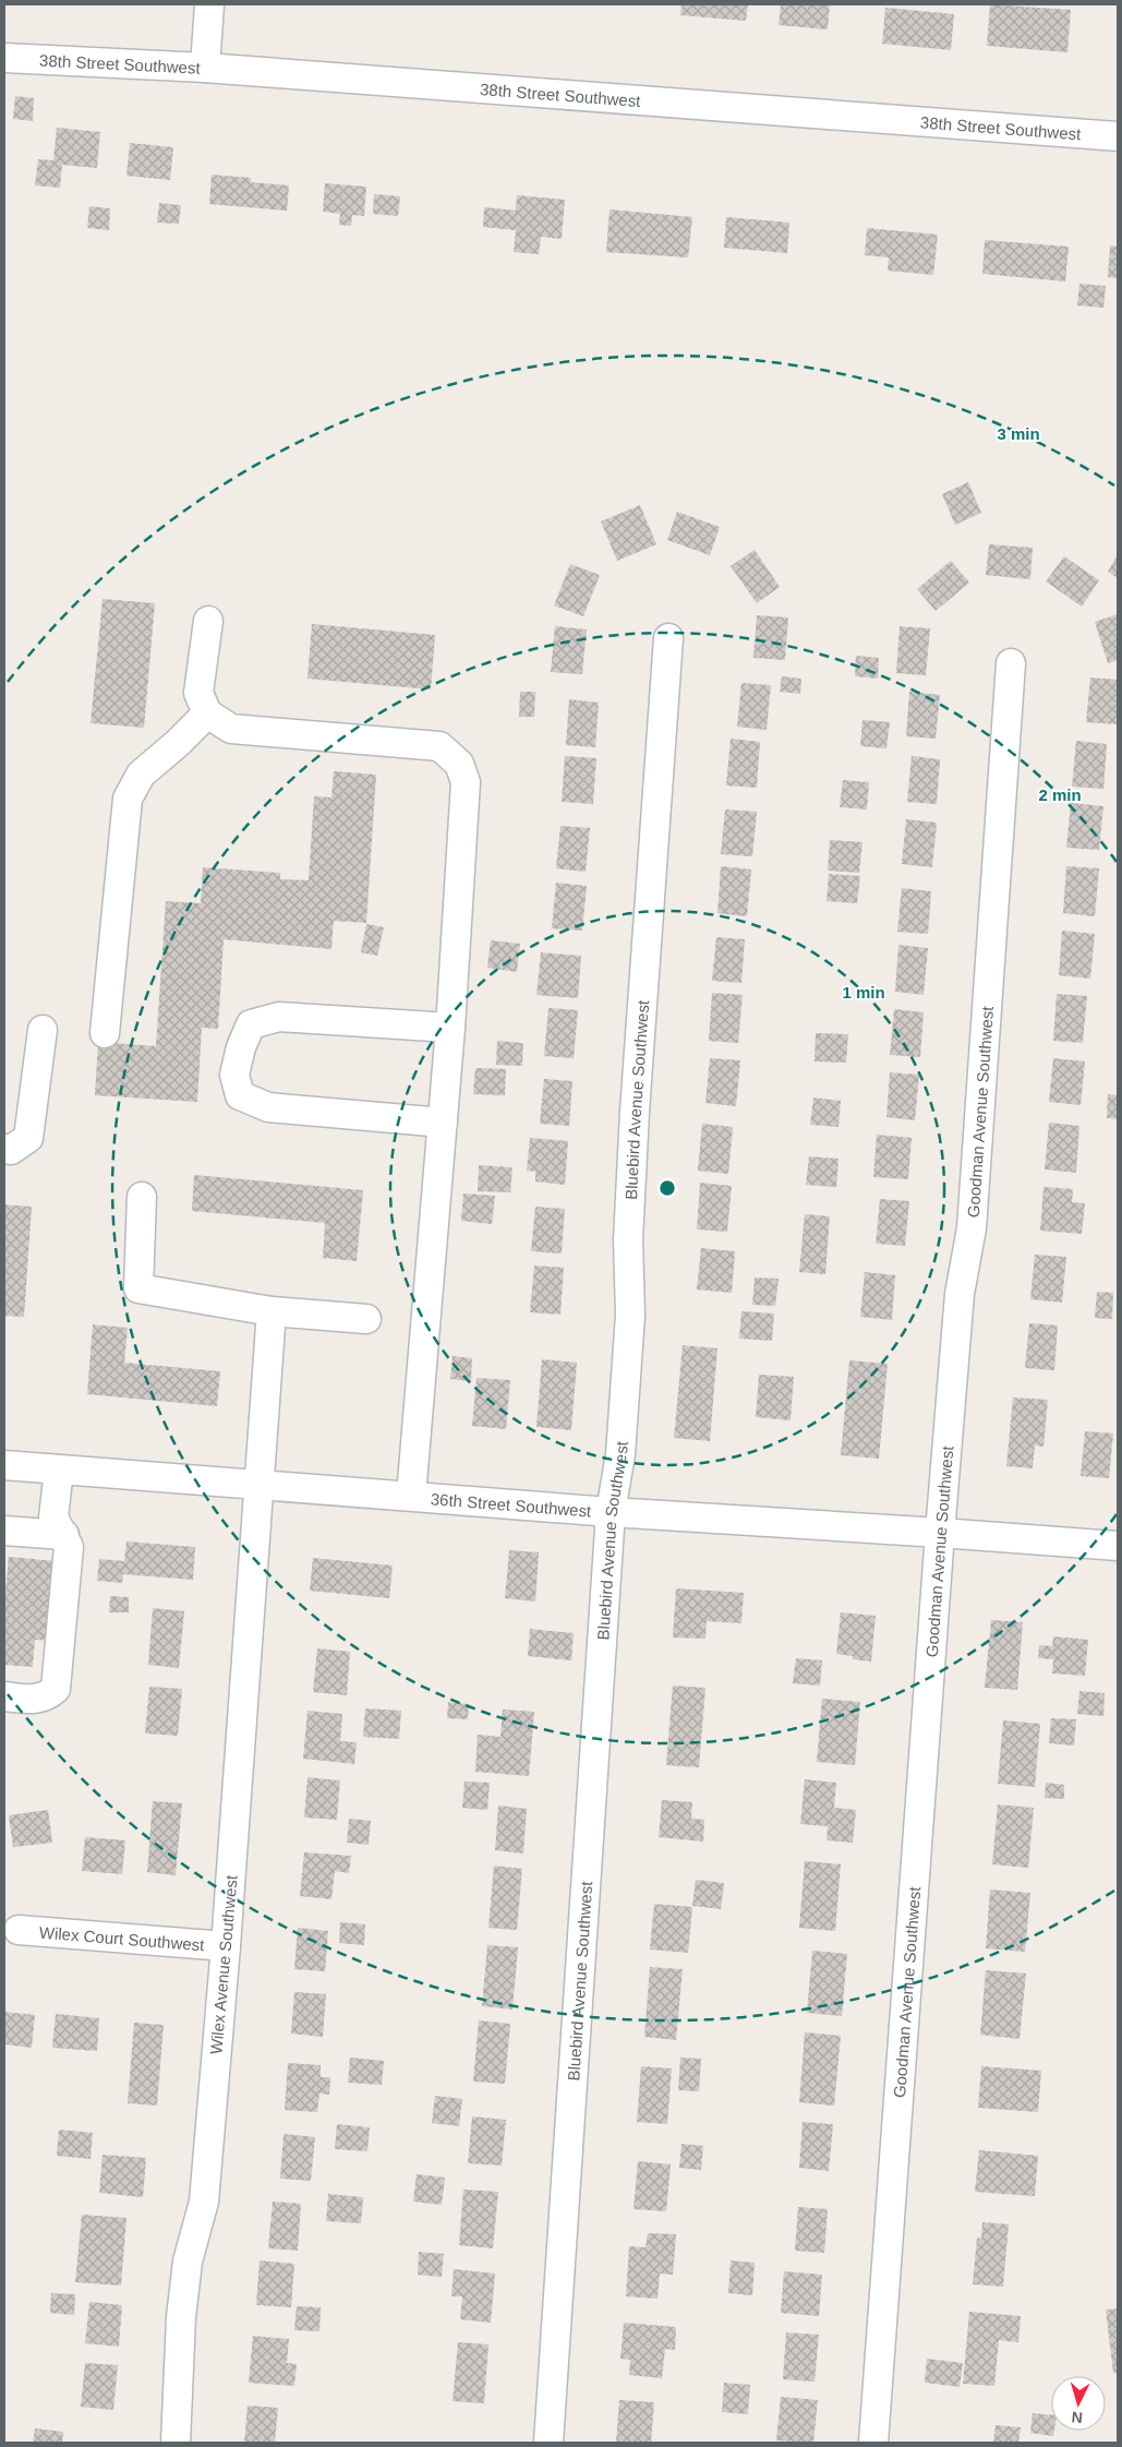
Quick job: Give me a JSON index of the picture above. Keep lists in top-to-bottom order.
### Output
{
  "streets": {
    "street": [
      "38th Street Southwest",
      "Bluebird Avenue Southwest",
      "Goodman Avenue Southwest",
      "36th Street Southwest",
      "Wilex Court Southwest",
      "Wilex Avenue Southwest"
    ]
  },
  "crossings": [
    ["Bluebird Avenue Southwest", "36th Street Southwest"],
    ["Goodman Avenue Southwest", "36th Street Southwest"],
    ["36th Street Southwest", "Wilex Avenue Southwest"],
    ["Wilex Court Southwest", "Wilex Avenue Southwest"]
  ],
  "north": "bottom",
  "rings": ["3 min", "2 min", "1 min"]
}
